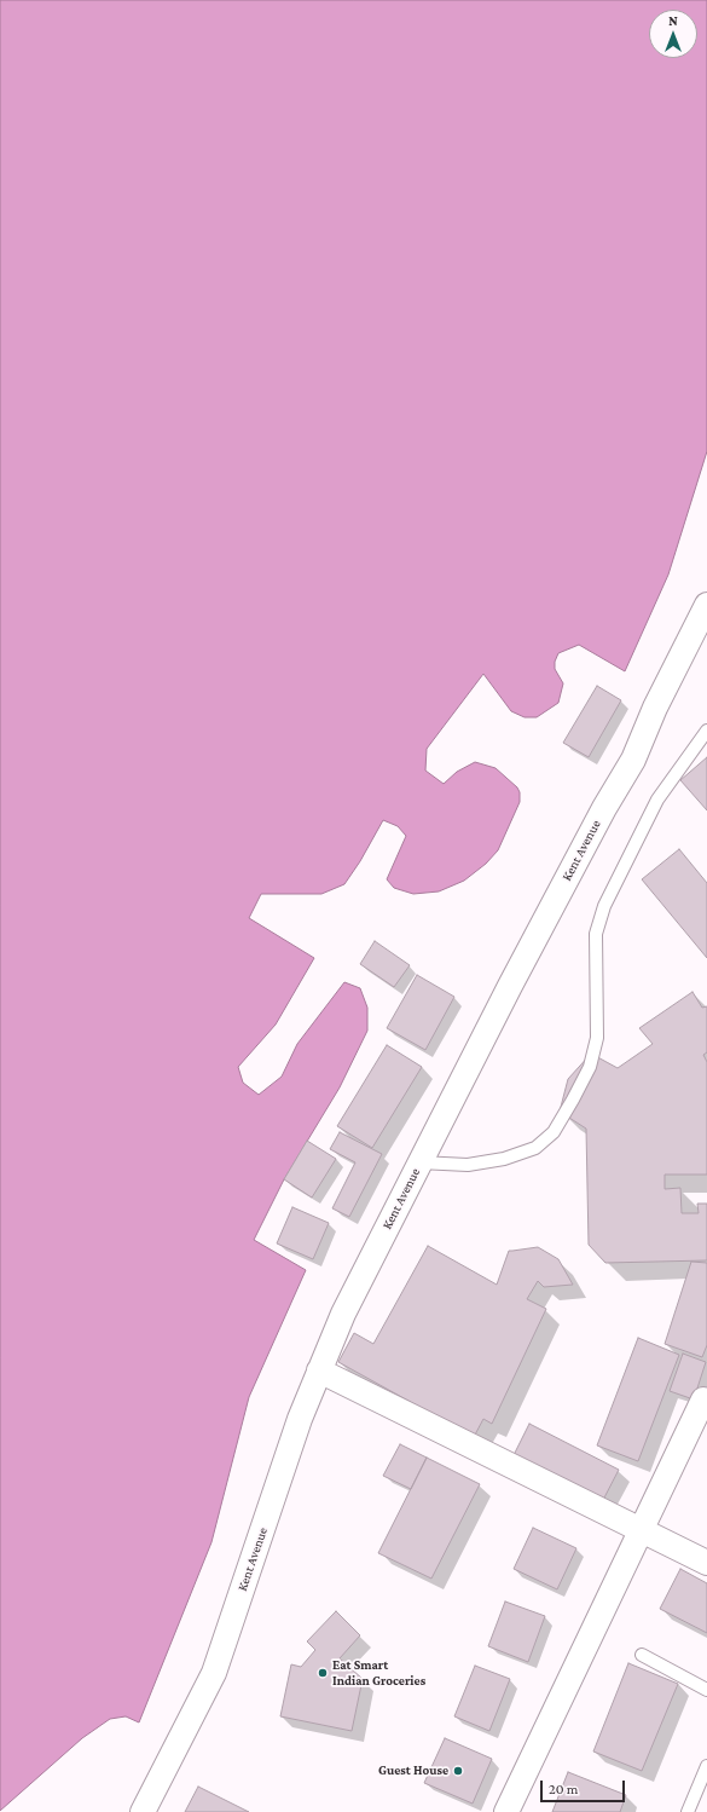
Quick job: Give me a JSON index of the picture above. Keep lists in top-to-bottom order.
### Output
{
  "streets": {
    "street": ["Kent Avenue"]
  },
  "places": ["Eat Smart Indian Groceries", "Guest House"],
  "scale_bar": "20 m",
  "north": "top"
}
